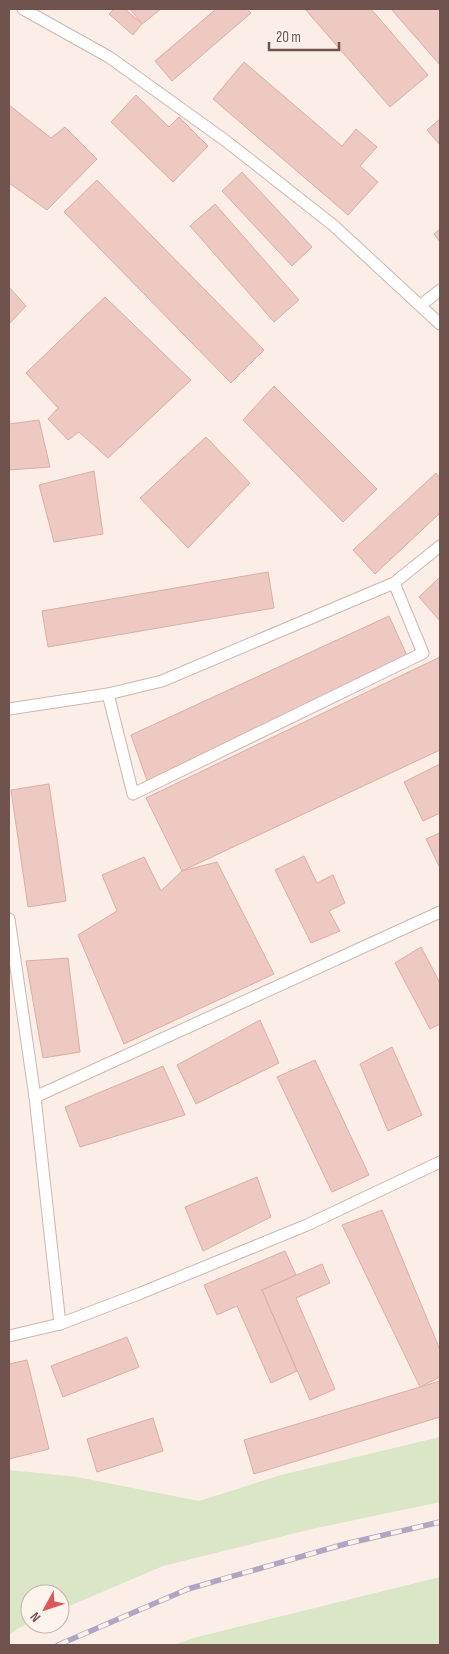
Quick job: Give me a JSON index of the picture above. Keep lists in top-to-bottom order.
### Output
{
  "scale_bar": "20 m",
  "north": "bottom left"
}
